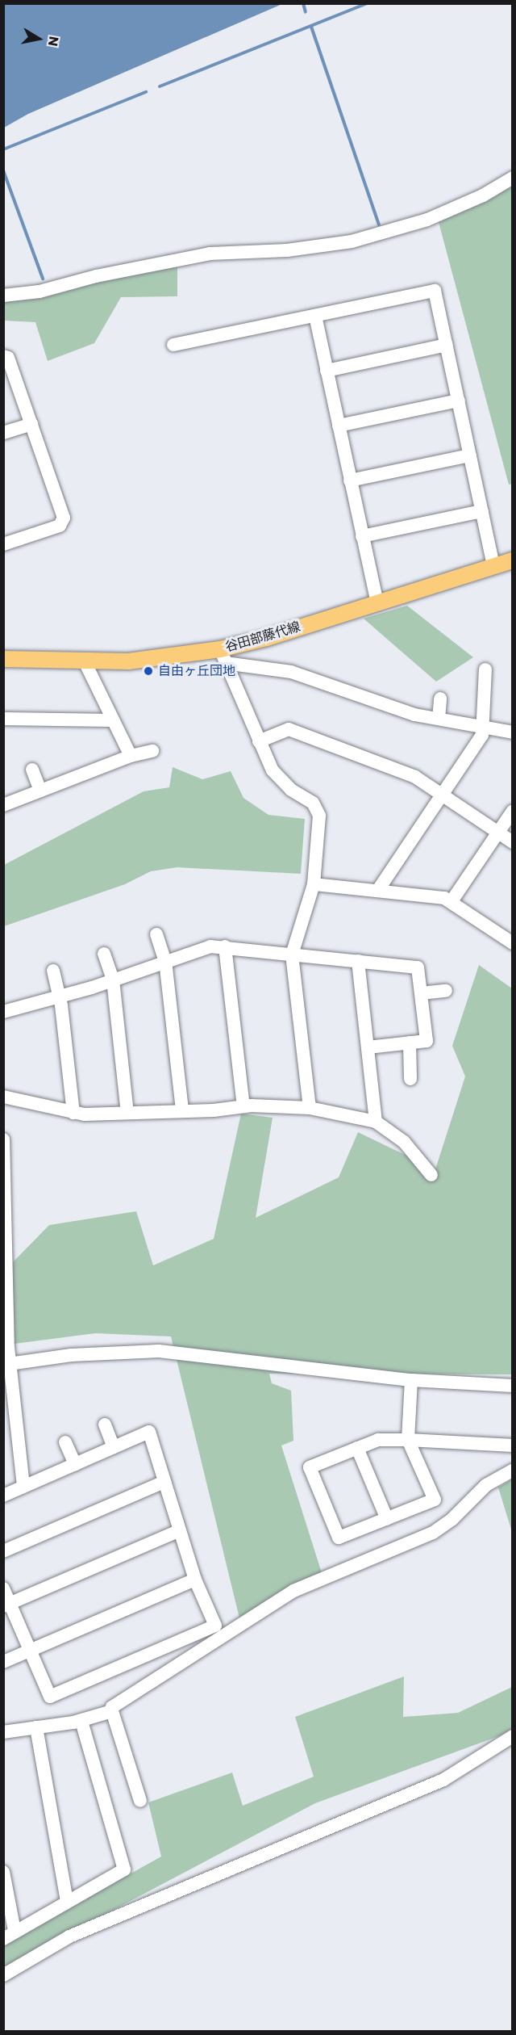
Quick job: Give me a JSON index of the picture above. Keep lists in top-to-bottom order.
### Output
{
  "streets": {
    "main road": ["谷田部藤代線"]
  },
  "places": ["自由ヶ丘団地"],
  "north": "right"
}
